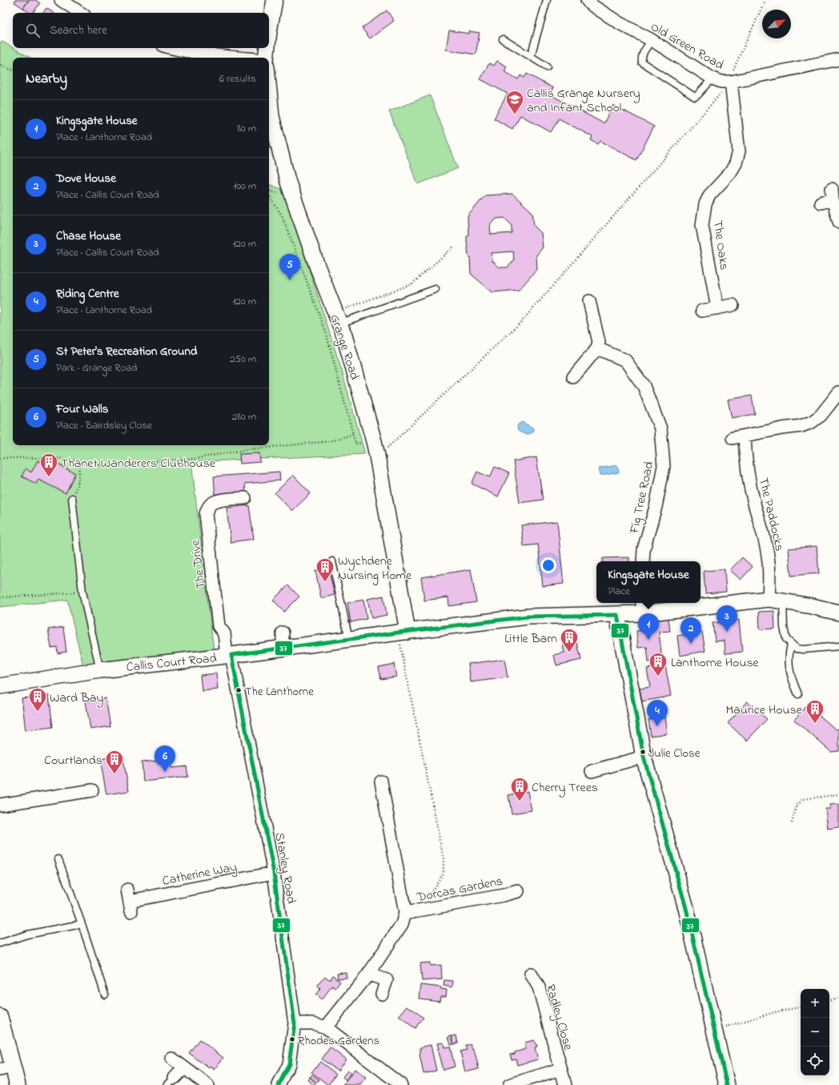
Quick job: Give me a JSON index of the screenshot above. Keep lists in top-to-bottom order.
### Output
{
  "streets": {
    "street": [
      "Old Green Road",
      "The Oaks",
      "Grange Road",
      "Fig Tree Road",
      "The Paddocks",
      "The Drive",
      "Callis Court Road",
      "Stanley Road",
      "Catherine Way",
      "Dorcas Gardens",
      "Radley Close"
    ]
  },
  "crossings": [
    ["Old Green Road", "The Oaks"],
    ["Grange Road", "Callis Court Road"],
    ["The Paddocks", "Callis Court Road"],
    ["The Drive", "Callis Court Road"],
    ["The Drive", "Stanley Road"],
    ["Callis Court Road", "Stanley Road"],
    ["Stanley Road", "Catherine Way"]
  ],
  "places": {
    "school or university": ["Callis Grange Nursery and Infant School"],
    "building": [
      "Thanet Wanderers Clubhouse",
      "Wychdene Nursing Home",
      "Little Barn",
      "Lanthorne House",
      "Ward Bay",
      "Maurice House",
      "Courtlands",
      "Cherry Trees"
    ],
    "other": ["The Lanthorne", "Julie Close", "Rhodes Gardens"]
  },
  "lines": ["transit line 37"],
  "north": "top right",
  "page": {
    "search": "Search here",
    "heading": ["Nearby", "6 results"],
    "list": [
      {
        "mark": "1",
        "name": "Kingsgate House",
        "note": "Place · Lanthorne Road",
        "value": "80 m"
      },
      {
        "mark": "2",
        "name": "Dove House",
        "note": "Place · Callis Court Road",
        "value": "100 m"
      },
      {
        "mark": "3",
        "name": "Chase House",
        "note": "Place · Callis Court Road",
        "value": "120 m"
      },
      {
        "mark": "4",
        "name": "Riding Centre",
        "note": "Place · Lanthorne Road",
        "value": "120 m"
      },
      {
        "mark": "5",
        "name": "St Peter's Recreation Ground",
        "note": "Park · Grange Road",
        "value": "250 m"
      },
      {
        "mark": "6",
        "name": "Four Walls",
        "note": "Place · Bairdsley Close",
        "value": "280 m"
      }
    ],
    "pins": [
      "5",
      "3",
      "1",
      "2",
      "4",
      "6"
    ],
    "popup": ["Kingsgate House", "Place"],
    "map_buttons": ["+", "−"]
  }
}
